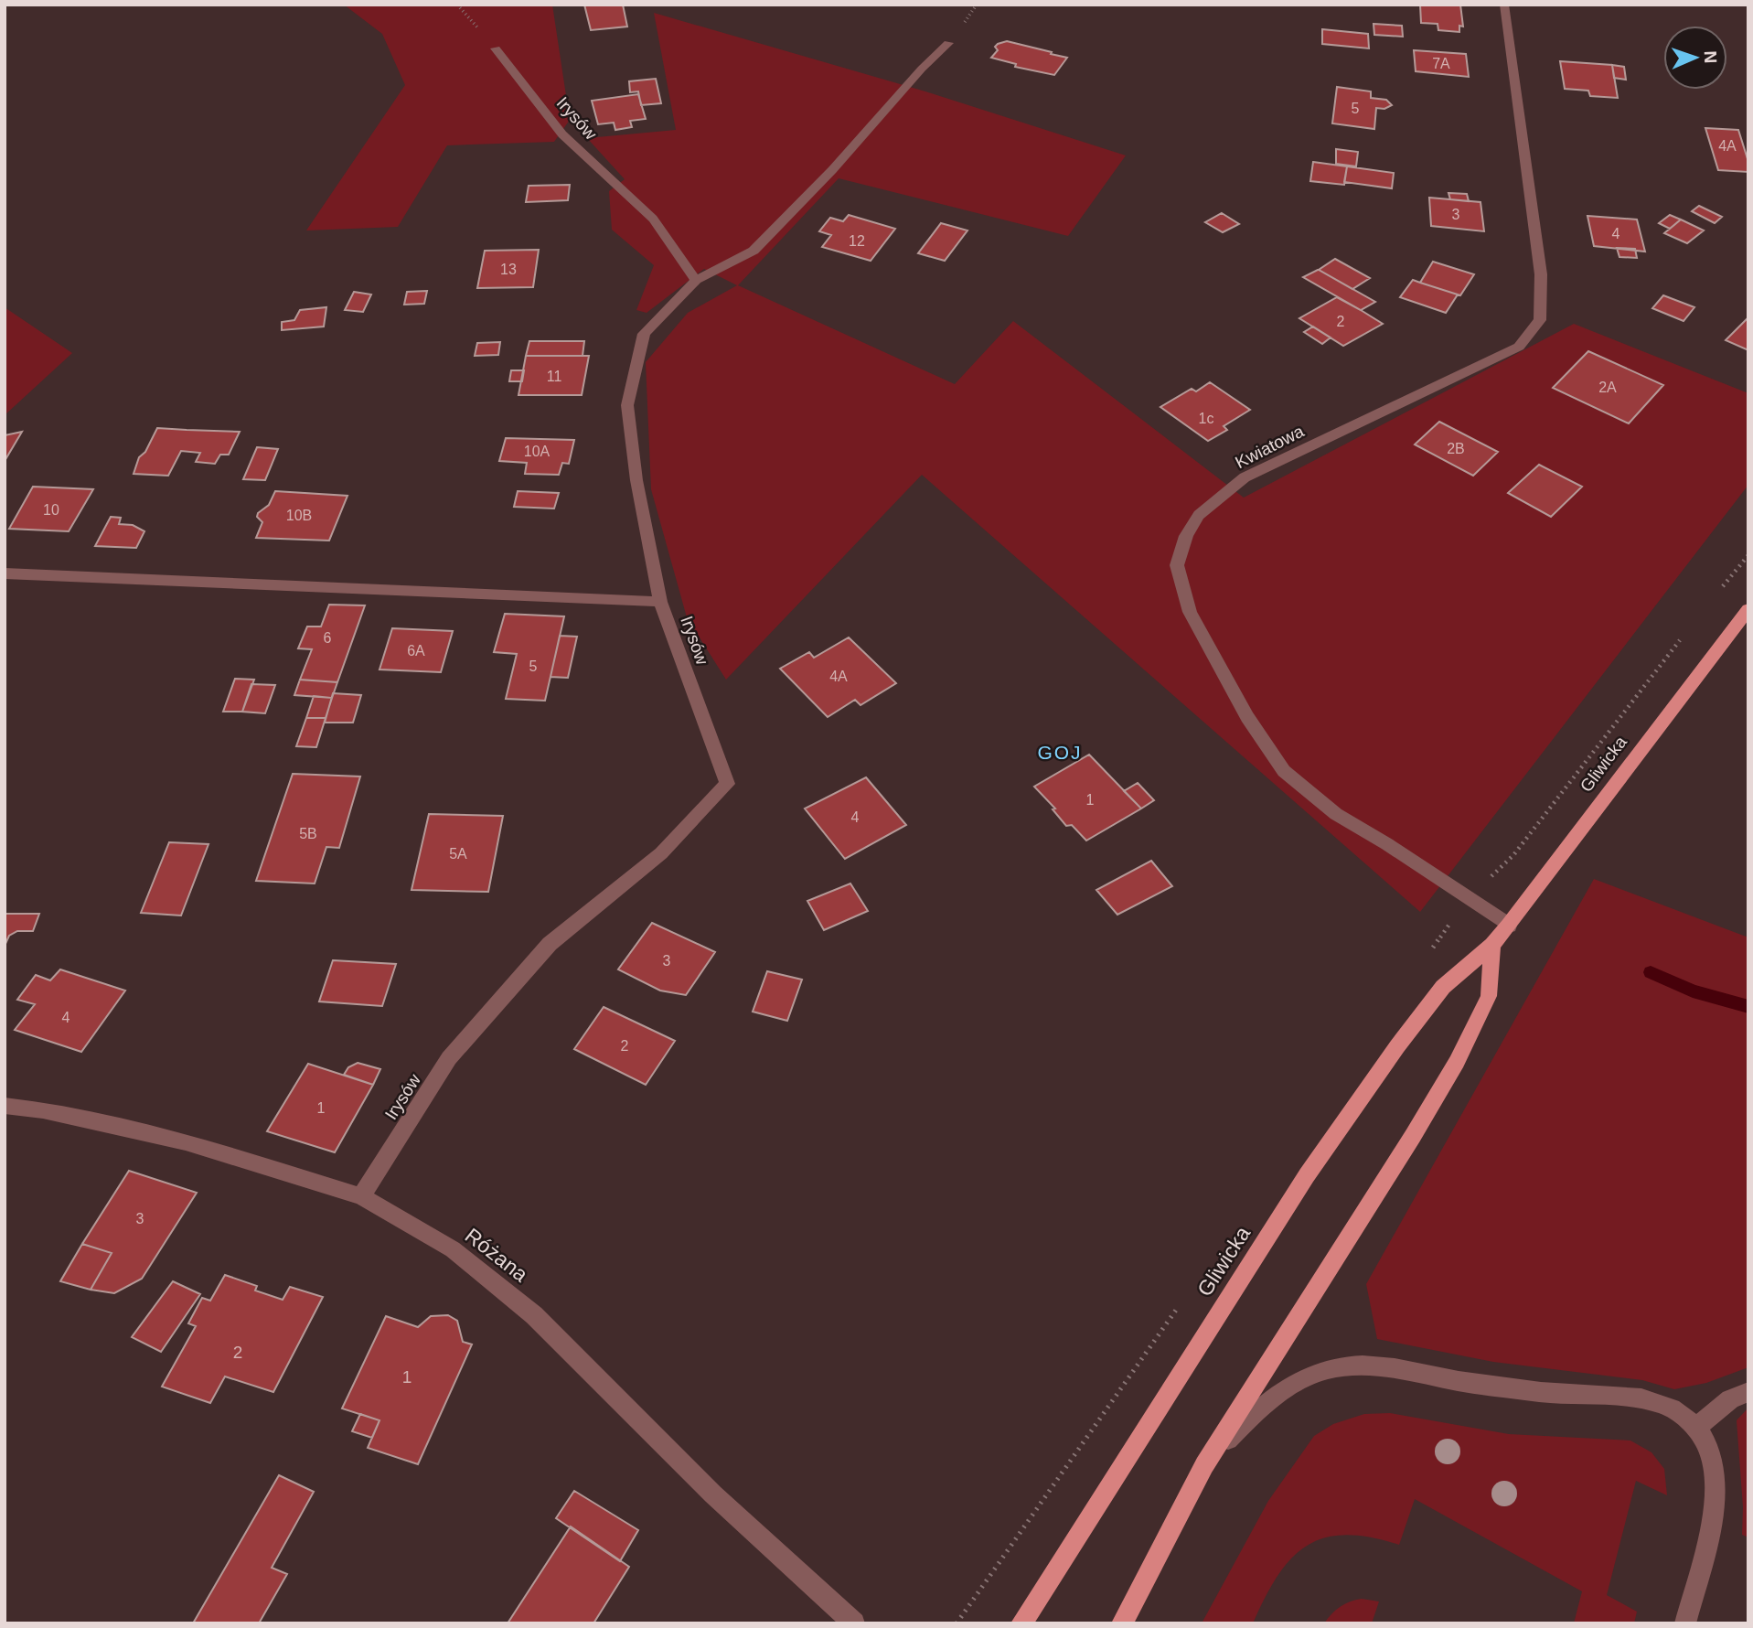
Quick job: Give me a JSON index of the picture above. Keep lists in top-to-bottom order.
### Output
{
  "streets": {
    "main road": ["Gliwicka"],
    "street": ["Irysów", "Kwiatowa", "Różana"]
  },
  "crossings": [
    ["Irysów", "Różana"],
    ["Kwiatowa", "Gliwicka"]
  ],
  "districts": ["GOJ"],
  "house_numbers": [
    "7A",
    "5",
    "4A",
    "3",
    "4",
    "12",
    "13",
    "2",
    "11",
    "2A",
    "1c",
    "2B",
    "10A",
    "10",
    "10B",
    "6",
    "6A",
    "5",
    "4A",
    "1",
    "4",
    "5B",
    "5A",
    "3",
    "4",
    "2",
    "1",
    "3",
    "2",
    "1"
  ],
  "north": "right"
}
